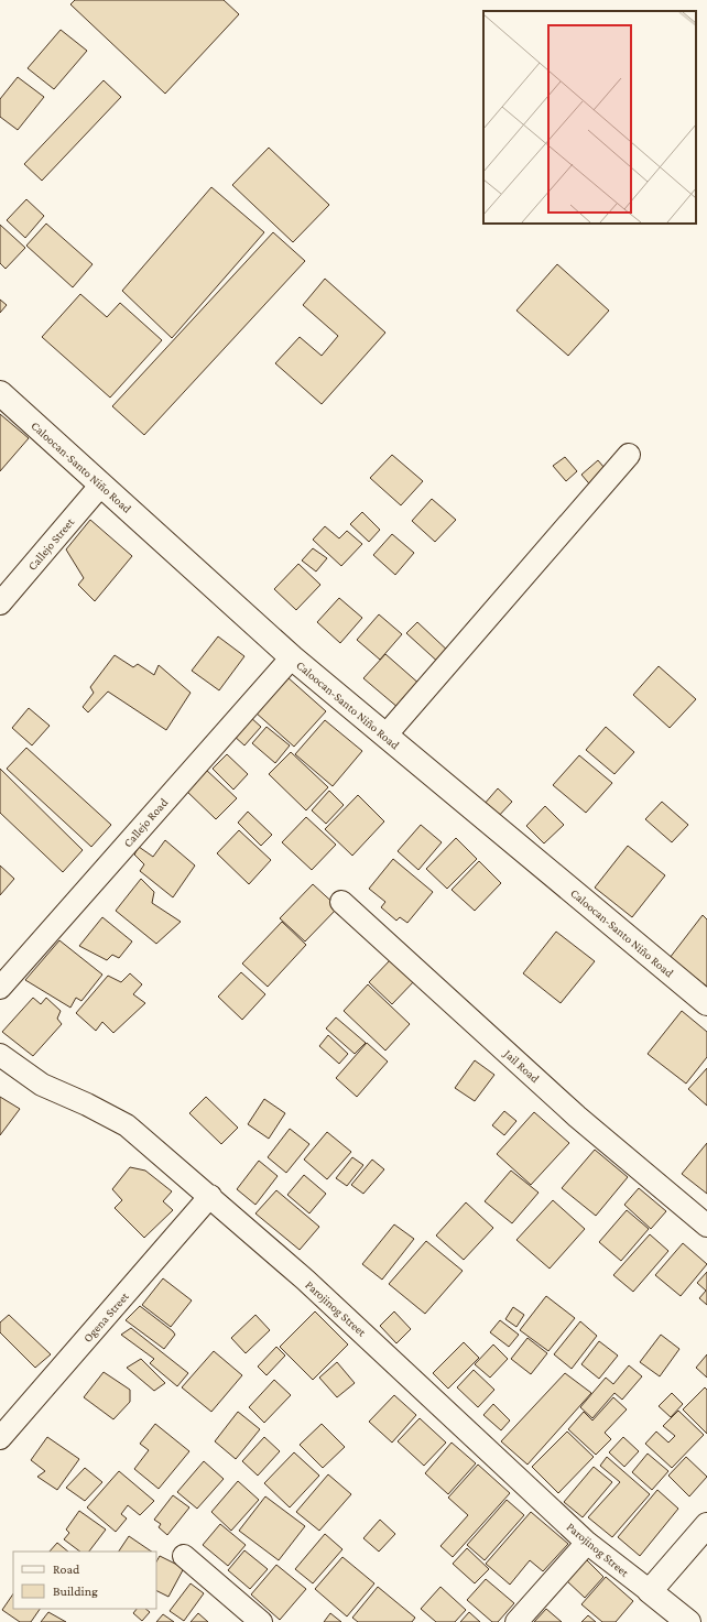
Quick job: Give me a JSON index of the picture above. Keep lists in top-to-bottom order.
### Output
{
  "streets": {
    "street": [
      "Caloocan-Santo Niño Road",
      "Callejo Street",
      "Callejo Road",
      "Jail Road",
      "Parojinog Street",
      "Ogena Street"
    ]
  },
  "crossings": [
    ["Caloocan-Santo Niño Road", "Callejo Street"],
    ["Caloocan-Santo Niño Road", "Callejo Road"],
    ["Parojinog Street", "Ogena Street"]
  ],
  "legend": ["Road", "Building"]
}
